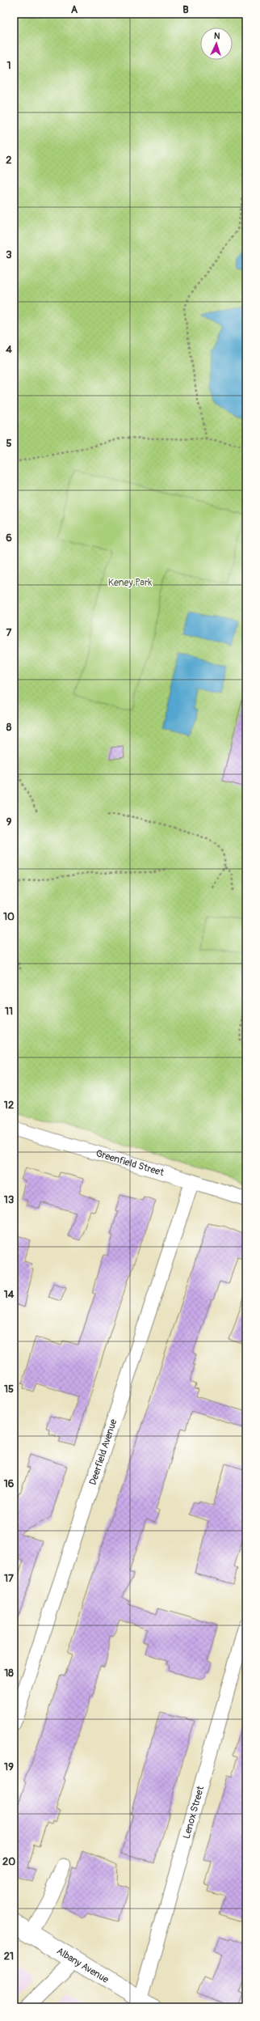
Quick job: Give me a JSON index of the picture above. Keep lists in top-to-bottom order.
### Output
{
  "streets": {
    "highway": ["Albany Avenue"],
    "street": ["Greenfield Street", "Deerfield Avenue", "Lenox Street"]
  },
  "crossings": [
    ["Greenfield Street", "Deerfield Avenue"],
    ["Lenox Street", "Albany Avenue"]
  ],
  "parks": ["Keney Park"],
  "north": "top",
  "grid": {
    "columns": ["A", "B"],
    "rows": [
      "1",
      "2",
      "3",
      "4",
      "5",
      "6",
      "7",
      "8",
      "9",
      "10",
      "11",
      "12",
      "13",
      "14",
      "15",
      "16",
      "17",
      "18",
      "19",
      "20",
      "21"
    ]
  }
}
